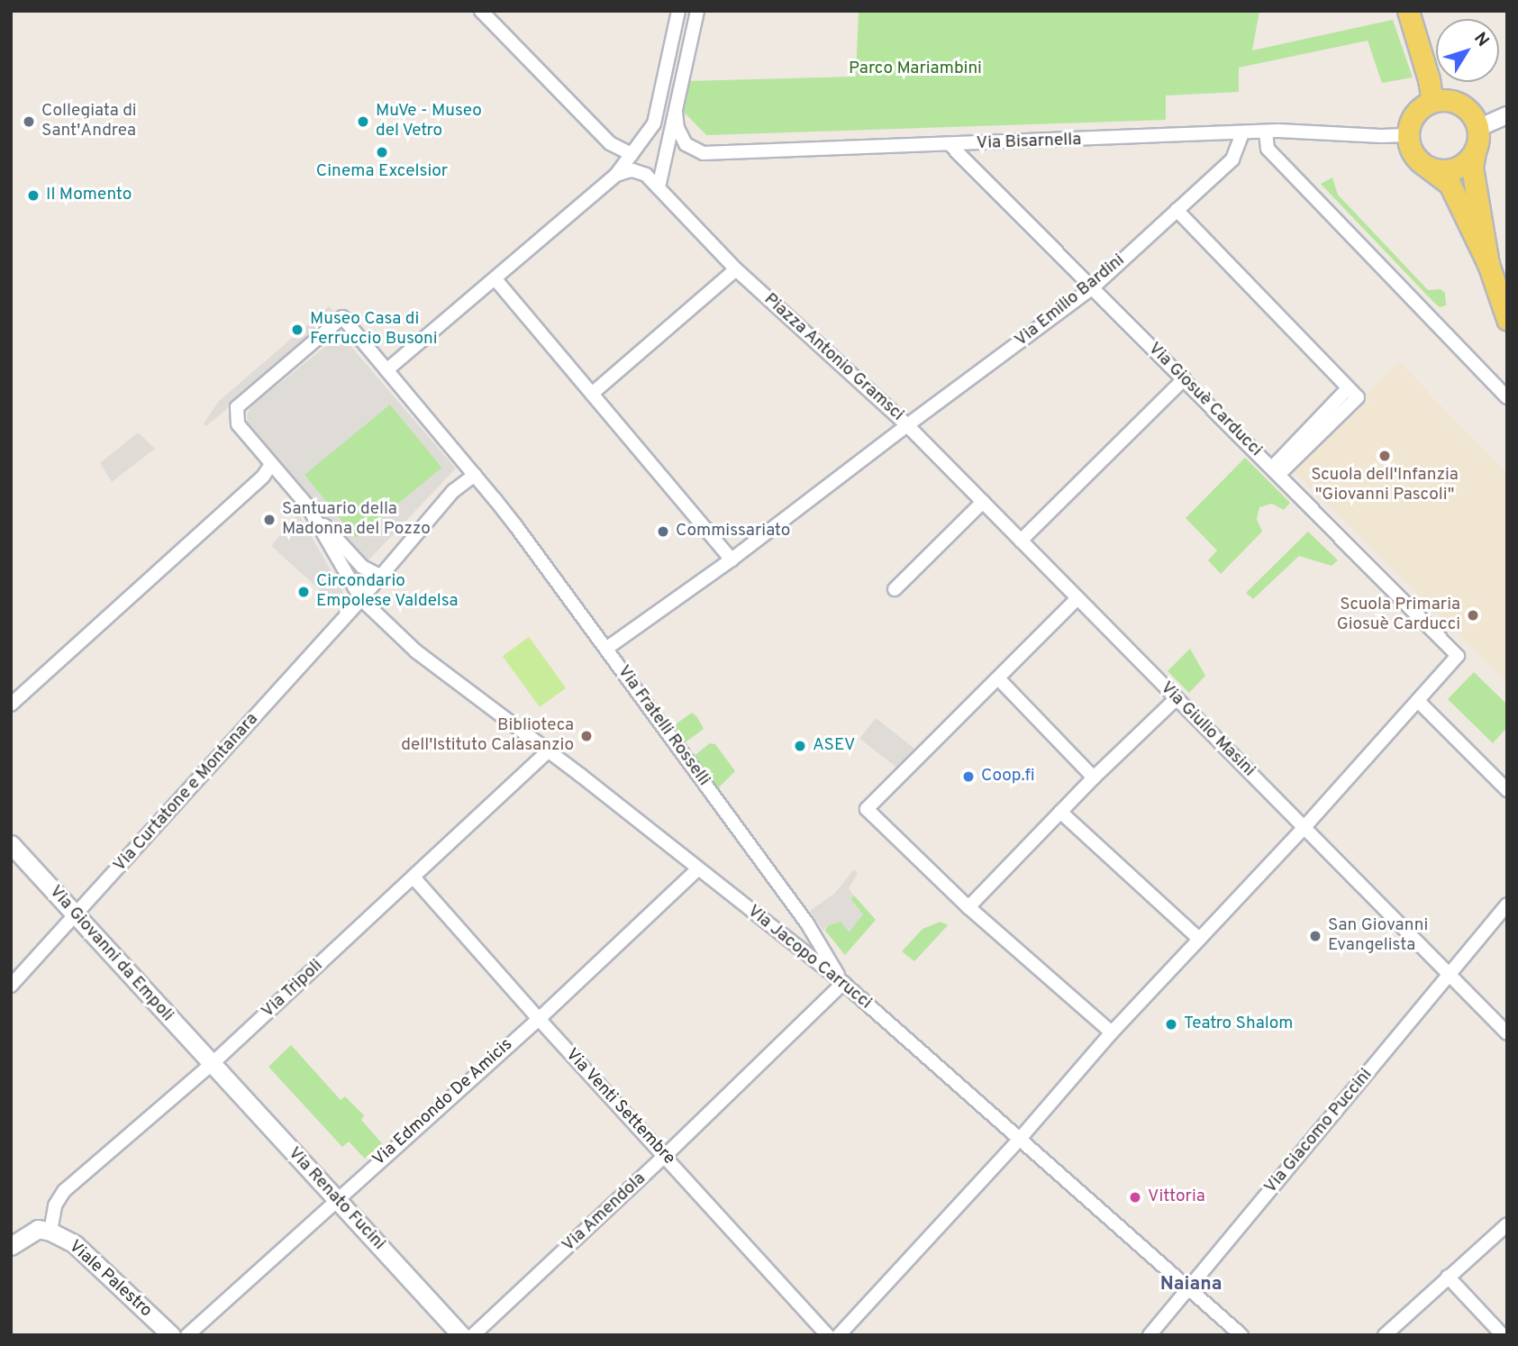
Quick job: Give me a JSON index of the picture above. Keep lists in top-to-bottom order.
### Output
{
  "streets": {
    "main road": ["Via Giovanni da Empoli", "Via Renato Fucini", "Viale Palestro"],
    "street": [
      "Via Bisarnella",
      "Via Emilio Bardini",
      "Piazza Antonio Gramsci",
      "Via Giosuè Carducci",
      "Via Fratelli Rosselli",
      "Via Giulio Masini",
      "Via Curtatone e Montanara",
      "Via Jacopo Carrucci",
      "Via Tripoli",
      "Via Edmondo De Amicis",
      "Via Venti Settembre",
      "Via Giacomo Puccini",
      "Via Amendola"
    ]
  },
  "crossings": [
    ["Via Bisarnella", "Via Emilio Bardini"],
    ["Via Bisarnella", "Via Giosuè Carducci"],
    ["Via Emilio Bardini", "Piazza Antonio Gramsci"],
    ["Via Emilio Bardini", "Via Giosuè Carducci"],
    ["Via Emilio Bardini", "Via Giulio Masini"],
    ["Piazza Antonio Gramsci", "Via Fratelli Rosselli"],
    ["Piazza Antonio Gramsci", "Via Giulio Masini"],
    ["Via Fratelli Rosselli", "Via Curtatone e Montanara"],
    ["Via Fratelli Rosselli", "Via Jacopo Carrucci"],
    ["Via Fratelli Rosselli", "Via Amendola"],
    ["Via Giulio Masini", "Via Giacomo Puccini"],
    ["Via Curtatone e Montanara", "Via Giovanni da Empoli"],
    ["Via Curtatone e Montanara", "Via Jacopo Carrucci"],
    ["Via Giovanni da Empoli", "Via Tripoli"],
    ["Via Giovanni da Empoli", "Via Renato Fucini"],
    ["Via Jacopo Carrucci", "Via Tripoli"],
    ["Via Jacopo Carrucci", "Via Edmondo De Amicis"],
    ["Via Jacopo Carrucci", "Via Giacomo Puccini"],
    ["Via Jacopo Carrucci", "Via Amendola"],
    ["Via Tripoli", "Via Venti Settembre"],
    ["Via Tripoli", "Via Renato Fucini"],
    ["Via Tripoli", "Viale Palestro"],
    ["Via Edmondo De Amicis", "Via Venti Settembre"],
    ["Via Edmondo De Amicis", "Via Renato Fucini"],
    ["Via Venti Settembre", "Via Amendola"]
  ],
  "districts": ["Naiana"],
  "parks": ["Parco Mariambini"],
  "places": [
    "Collegiata di Sant'Andrea",
    "MuVe - Museo del Vetro",
    "Cinema Excelsior",
    "Il Momento",
    "Museo Casa di Ferruccio Busoni",
    "Scuola dell'Infanzia \"Giovanni Pascoli\"",
    "Santuario della Madonna del Pozzo",
    "Commissariato",
    "Circondario Empolese Valdelsa",
    "Scuola Primaria Giosuè Carducci",
    "Biblioteca dell'Istituto Calasanzio",
    "ASEV",
    "Coop.fi",
    "San Giovanni Evangelista",
    "Teatro Shalom",
    "Vittoria"
  ],
  "north": "top right"
}
